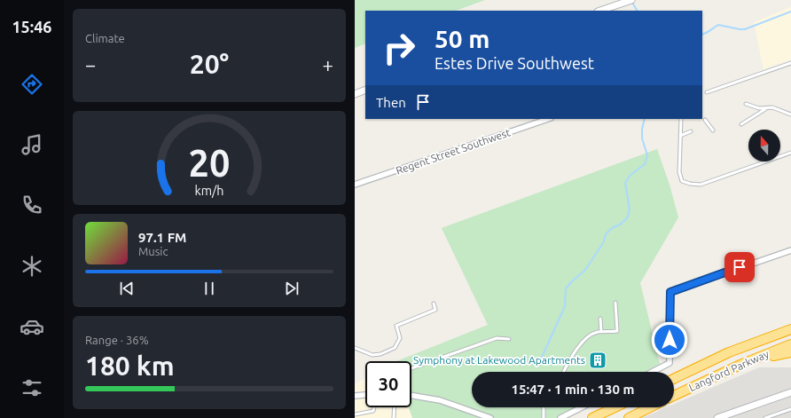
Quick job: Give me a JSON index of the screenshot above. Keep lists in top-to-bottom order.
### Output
{
  "streets": {
    "highway": ["Langford Parkway"],
    "street": ["Regent Street Southwest"]
  },
  "places": {
    "building": ["Symphony at Lakewood Apartments"]
  },
  "north": "top",
  "page": {
    "tabs": "15:46",
    "tile": [
      "Climate",
      ["Range · 36%", "180 km"]
    ],
    "turn": ["50 m", "Estes Drive Southwest"],
    "heat": ["−", "20°", "+"],
    "then": "Then",
    "song": ["97.1 FM", "Music"],
    "limit": "30",
    "trip": "15:47 · 1 min · 130 m",
    "gauge": ["20", "km/h"]
  }
}
